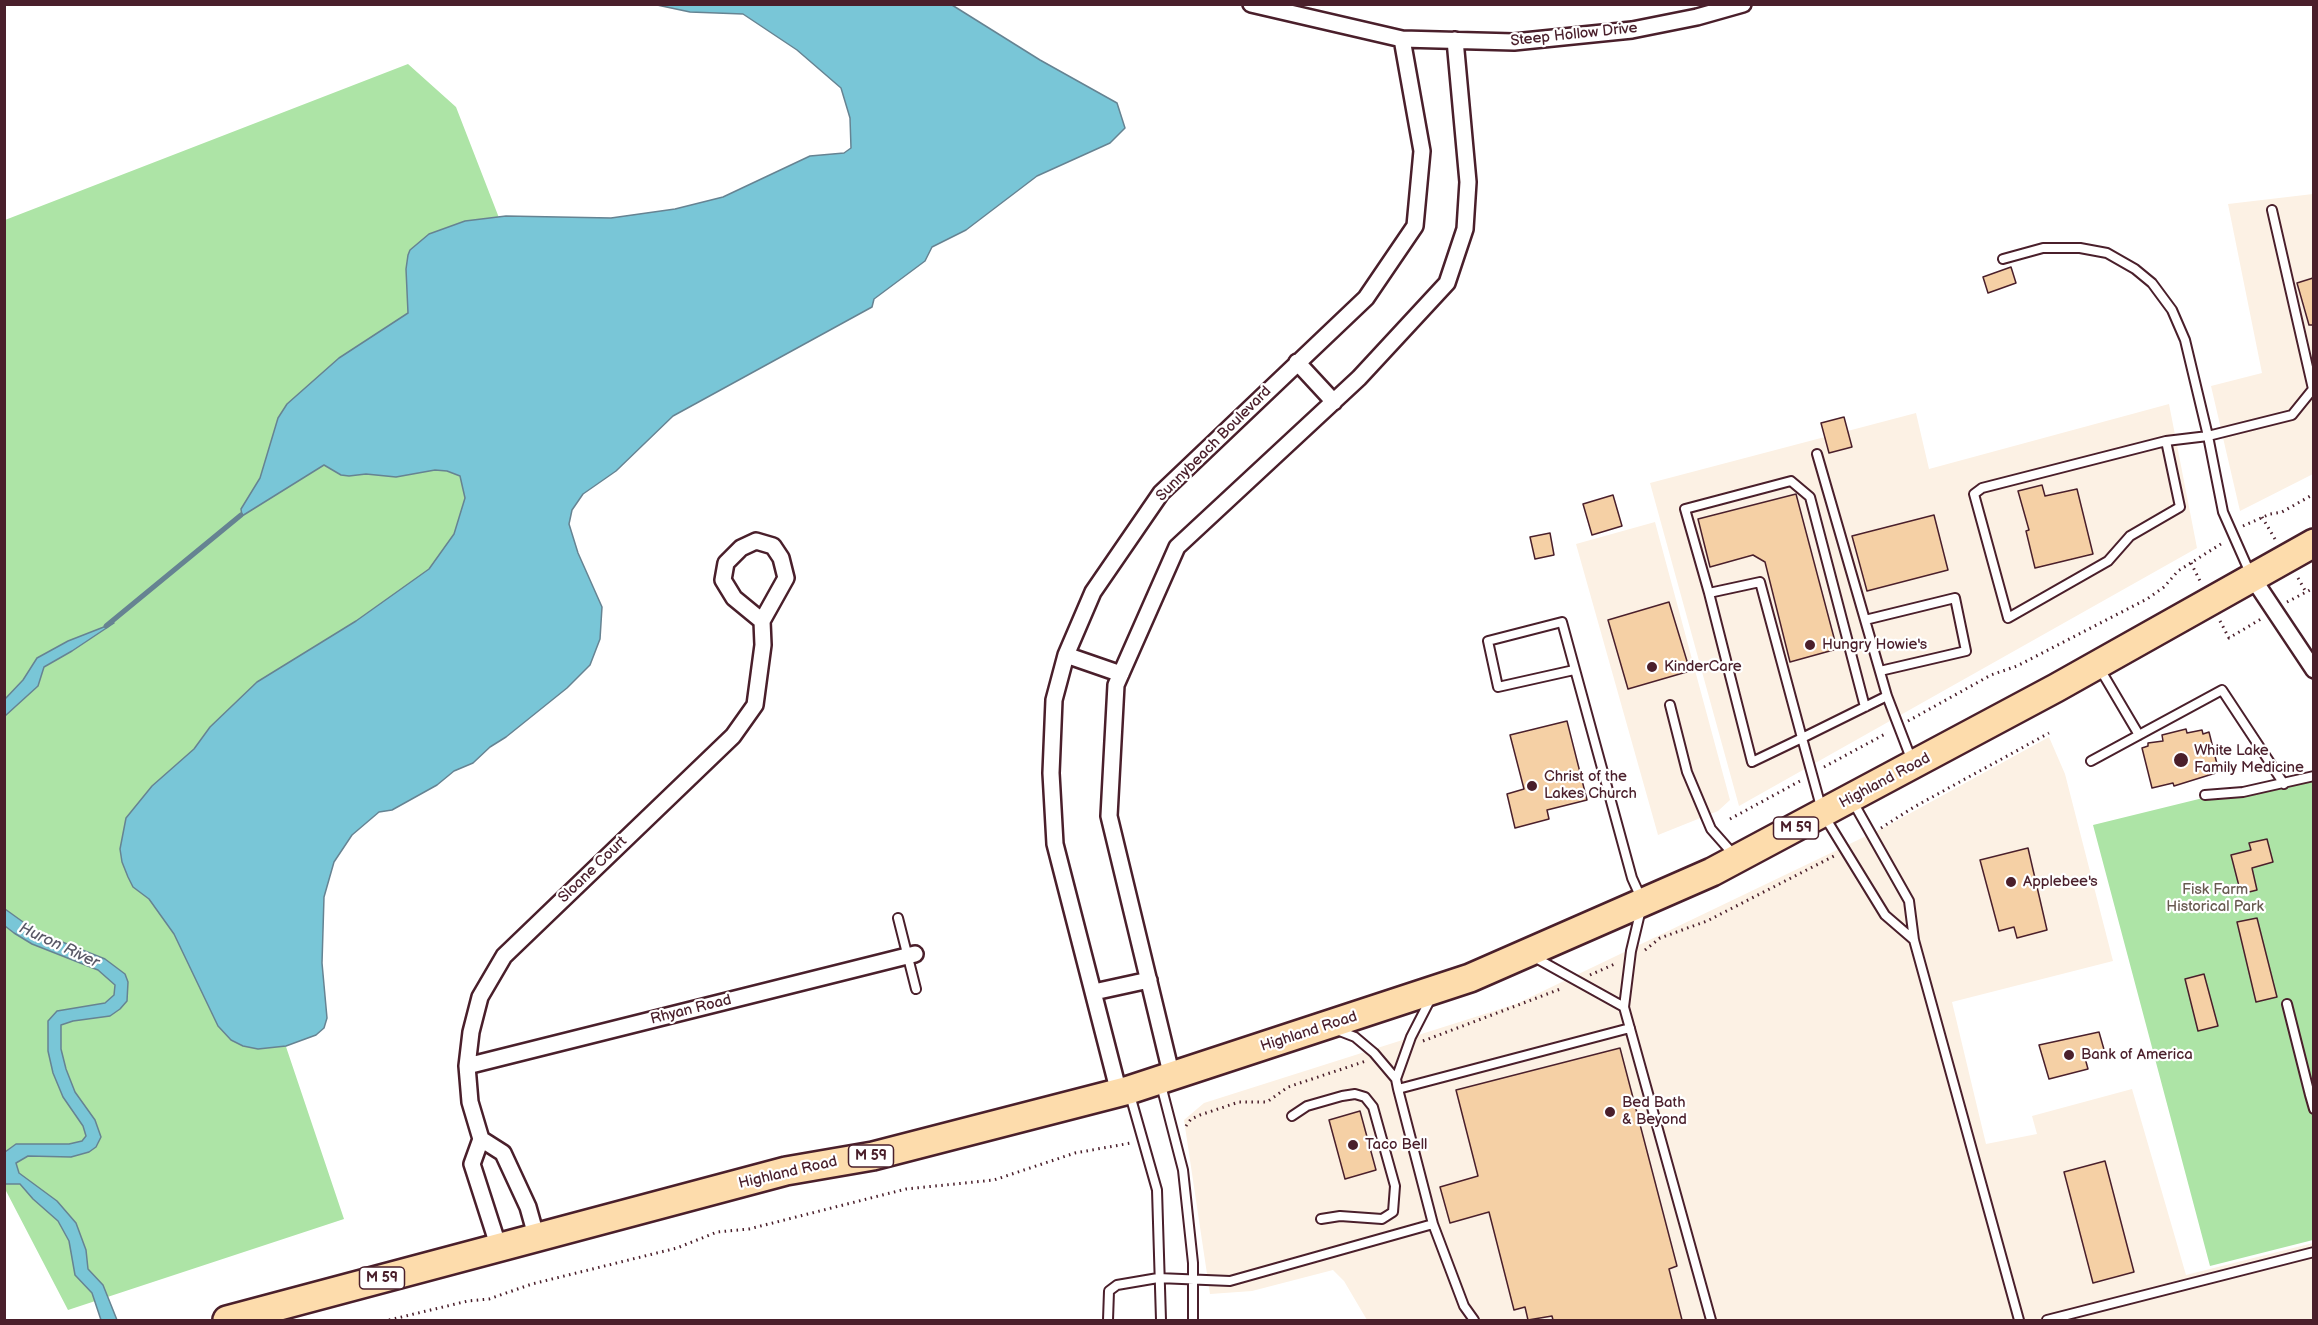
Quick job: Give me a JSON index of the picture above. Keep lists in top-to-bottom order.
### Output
{
  "streets": {
    "highway": ["Highland Road", "M 59"],
    "street": [
      "Steep Hollow Drive",
      "Sunnybeach Boulevard",
      "Sloane Court",
      "Rhyan Road"
    ]
  },
  "crossings": [
    ["Steep Hollow Drive", "Sunnybeach Boulevard"],
    ["Sunnybeach Boulevard", "Highland Road"],
    ["Sloane Court", "Rhyan Road"]
  ],
  "water": ["Huron River"],
  "parks": ["Fisk Farm Historical Park"],
  "places": [
    "Hungry Howie's",
    "KinderCare",
    "White Lake Family Medicine",
    "Christ of the Lakes Church",
    "Applebee's",
    "Bank of America",
    "Bed Bath & Beyond",
    "Taco Bell"
  ]
}
